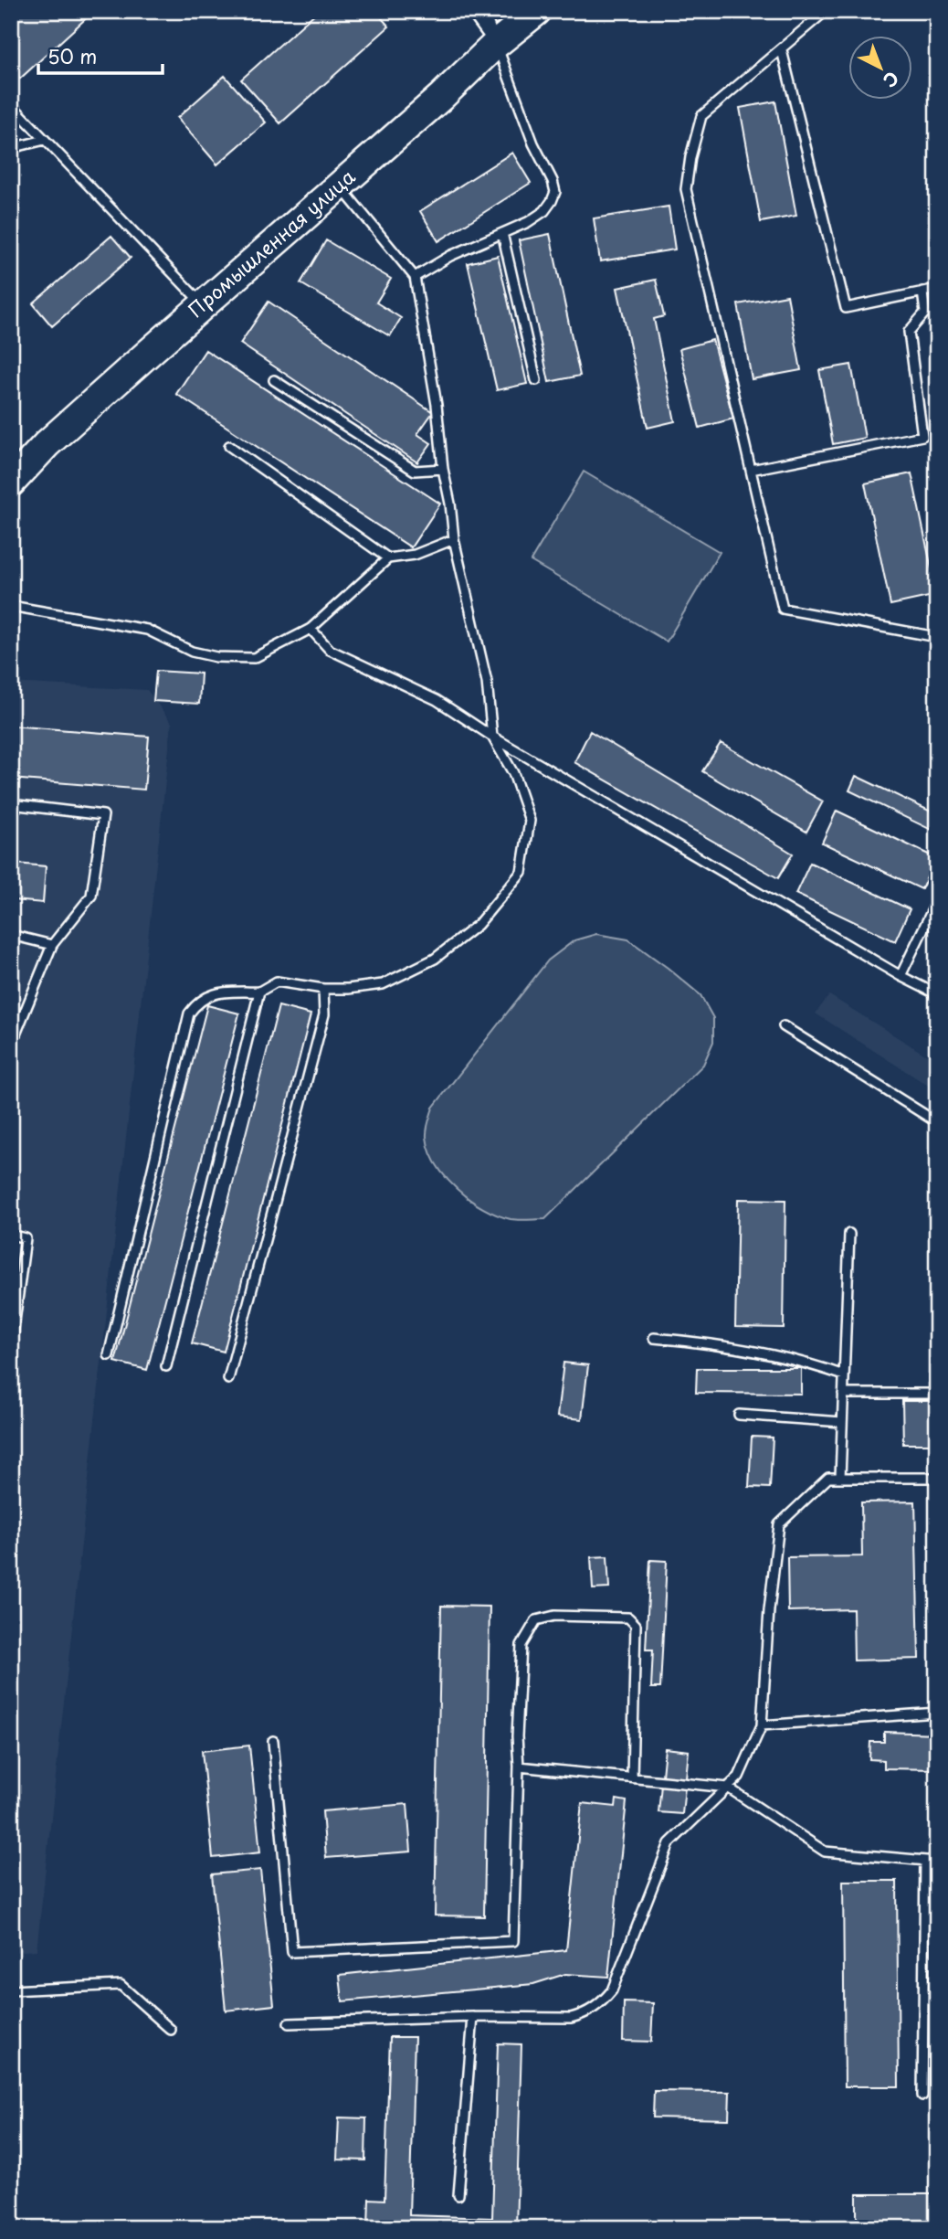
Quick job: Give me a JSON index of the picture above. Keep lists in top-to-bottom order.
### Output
{
  "streets": {
    "main road": ["Промышленная улица"]
  },
  "scale_bar": "50 m",
  "north": "bottom right"
}
